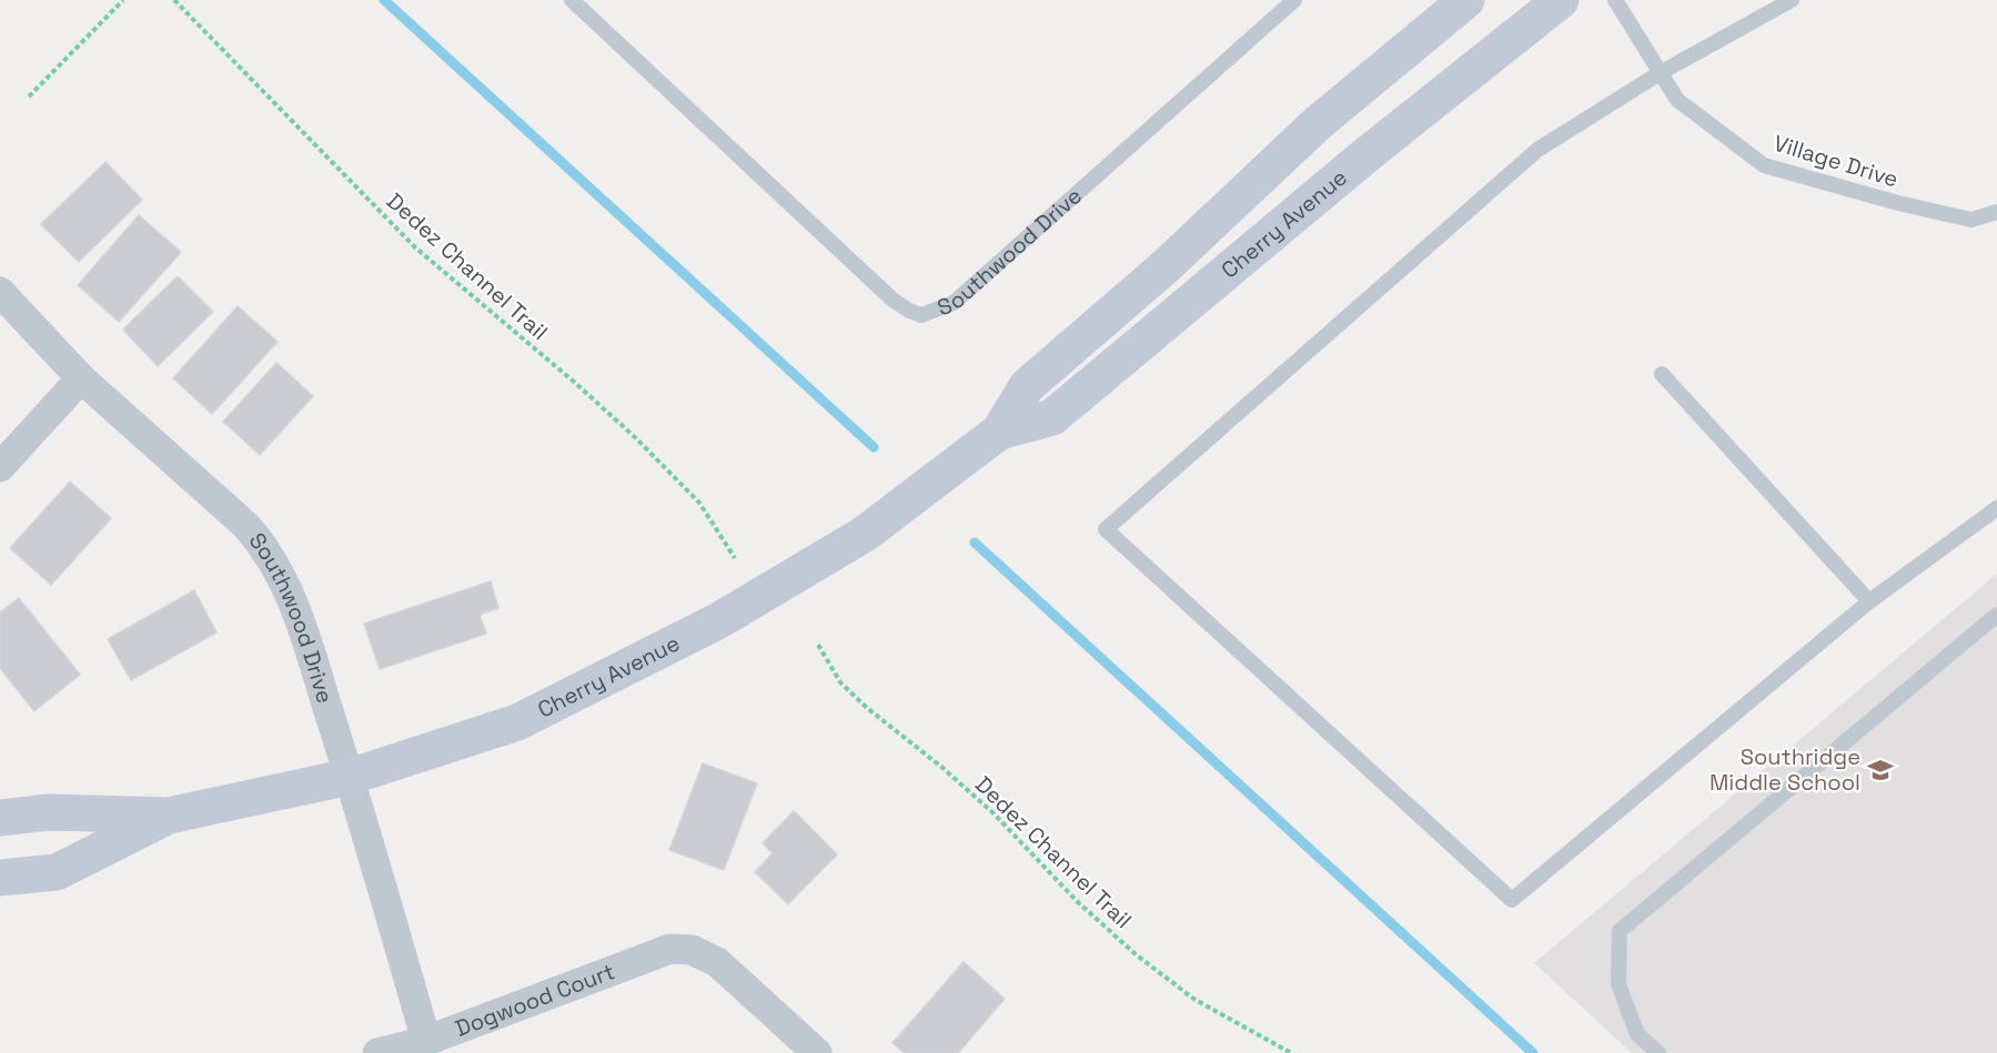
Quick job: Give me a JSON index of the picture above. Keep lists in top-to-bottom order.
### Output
{
  "streets": {
    "main road": ["Cherry Avenue"],
    "street": ["Southwood Drive", "Dogwood Court"],
    "lane": ["Village Drive"],
    "path": ["Dedez Channel Trail"]
  },
  "crossings": [
    ["Cherry Avenue", "Southwood Drive"],
    ["Southwood Drive", "Dogwood Court"]
  ],
  "places": {
    "school or university": ["Southridge Middle School"]
  }
}
